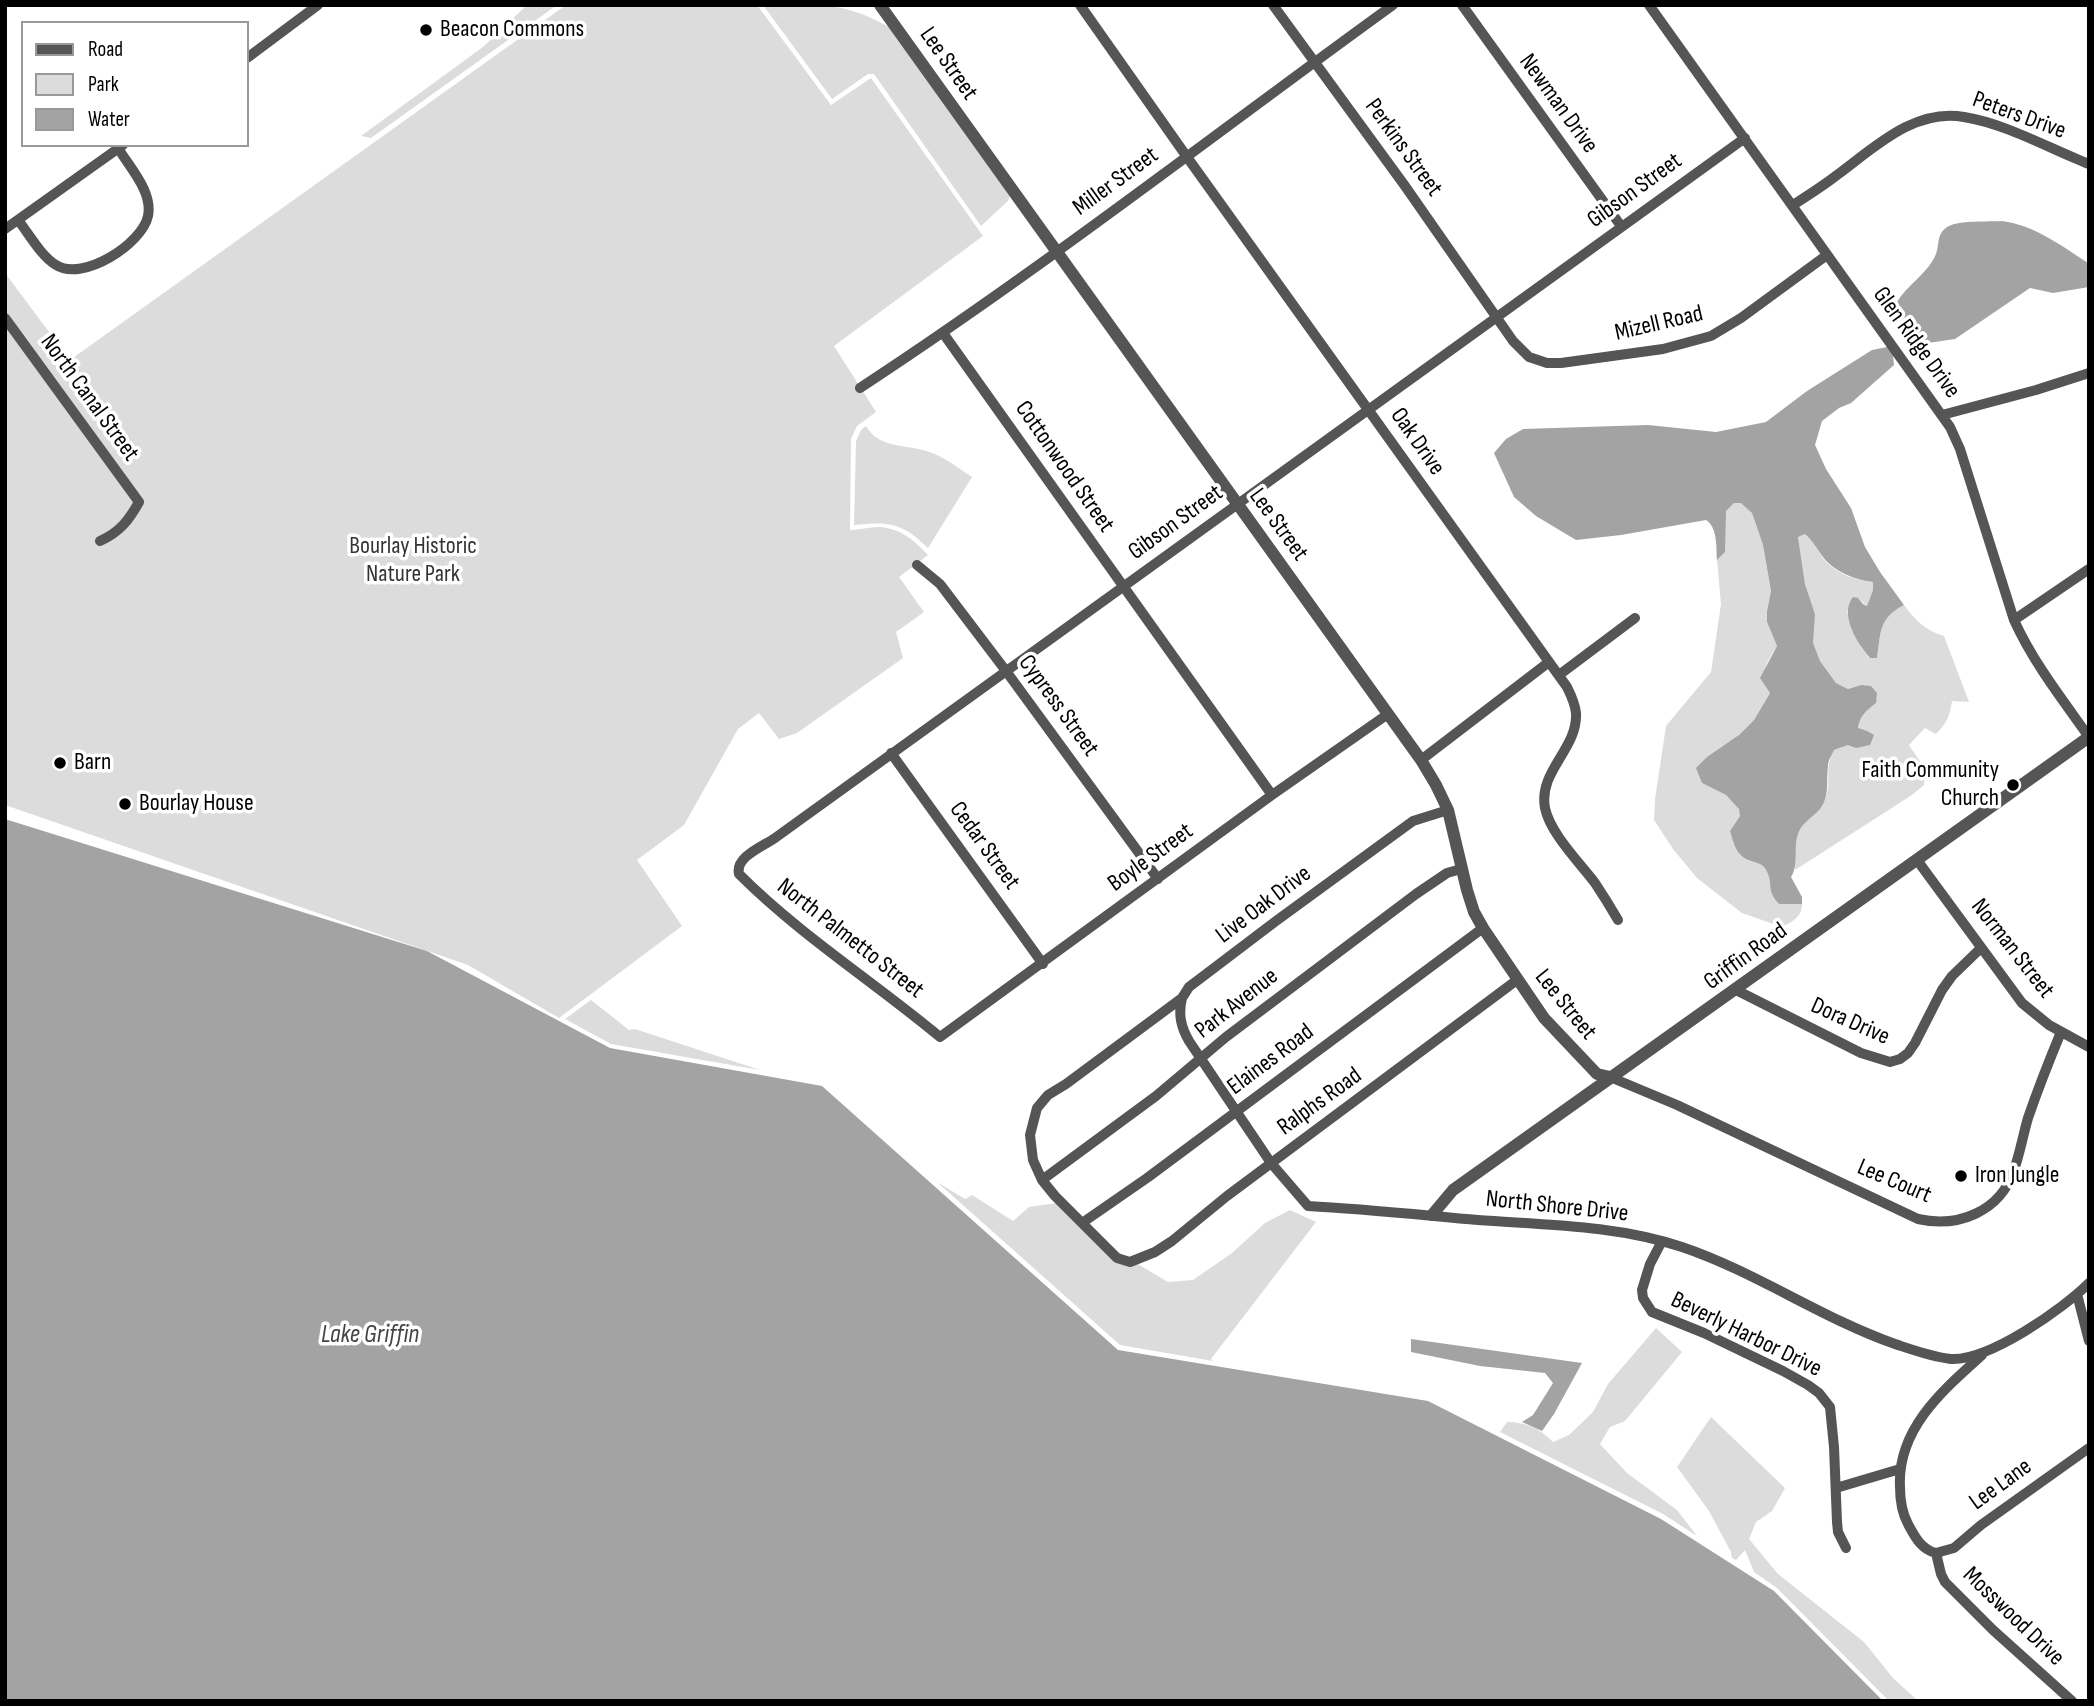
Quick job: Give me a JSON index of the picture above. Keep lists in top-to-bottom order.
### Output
{
  "streets": {
    "street": [
      "Lee Street",
      "Newman Drive",
      "Peters Drive",
      "Perkins Street",
      "Miller Street",
      "Gibson Street",
      "Mizell Road",
      "Glen Ridge Drive",
      "North Canal Street",
      "Oak Drive",
      "Cottonwood Street",
      "Cypress Street",
      "Cedar Street",
      "Boyle Street",
      "Live Oak Drive",
      "North Palmetto Street",
      "Norman Street",
      "Griffin Road",
      "Park Avenue",
      "Dora Drive",
      "Elaines Road",
      "Ralphs Road",
      "Lee Court",
      "North Shore Drive",
      "Beverly Harbor Drive",
      "Lee Lane",
      "Mosswood Drive"
    ]
  },
  "crossings": [
    ["Lee Street", "Miller Street"],
    ["Lee Street", "Gibson Street"],
    ["Lee Street", "Boyle Street"],
    ["Lee Street", "Live Oak Drive"],
    ["Lee Street", "Griffin Road"],
    ["Lee Street", "Park Avenue"],
    ["Lee Street", "Elaines Road"],
    ["Lee Street", "Ralphs Road"],
    ["Lee Street", "Lee Court"],
    ["Newman Drive", "Gibson Street"],
    ["Peters Drive", "Glen Ridge Drive"],
    ["Perkins Street", "Miller Street"],
    ["Perkins Street", "Gibson Street"],
    ["Perkins Street", "Mizell Road"],
    ["Miller Street", "Oak Drive"],
    ["Miller Street", "Cottonwood Street"],
    ["Gibson Street", "Mizell Road"],
    ["Gibson Street", "Glen Ridge Drive"],
    ["Gibson Street", "Oak Drive"],
    ["Gibson Street", "Cottonwood Street"],
    ["Gibson Street", "Cypress Street"],
    ["Gibson Street", "Cedar Street"],
    ["Gibson Street", "North Palmetto Street"],
    ["Mizell Road", "Glen Ridge Drive"],
    ["Glen Ridge Drive", "Griffin Road"],
    ["Cottonwood Street", "Boyle Street"],
    ["Cypress Street", "Boyle Street"],
    ["Cedar Street", "Boyle Street"],
    ["Boyle Street", "North Palmetto Street"],
    ["Live Oak Drive", "Park Avenue"],
    ["Live Oak Drive", "North Shore Drive"],
    ["Norman Street", "Griffin Road"],
    ["Norman Street", "Dora Drive"],
    ["Norman Street", "Lee Court"],
    ["Griffin Road", "Dora Drive"],
    ["Griffin Road", "Lee Court"],
    ["Griffin Road", "North Shore Drive"],
    ["Park Avenue", "North Shore Drive"],
    ["Elaines Road", "Ralphs Road"],
    ["Elaines Road", "North Shore Drive"],
    ["Ralphs Road", "North Shore Drive"],
    ["North Shore Drive", "Beverly Harbor Drive"],
    ["North Shore Drive", "Mosswood Drive"],
    ["Lee Lane", "Mosswood Drive"]
  ],
  "water": ["Lake Griffin"],
  "parks": ["Bourlay Historic Nature Park"],
  "places": [
    "Beacon Commons",
    "Barn",
    "Faith Community Church",
    "Bourlay House",
    "Iron Jungle"
  ],
  "legend": ["Road", "Park", "Water"]
}
